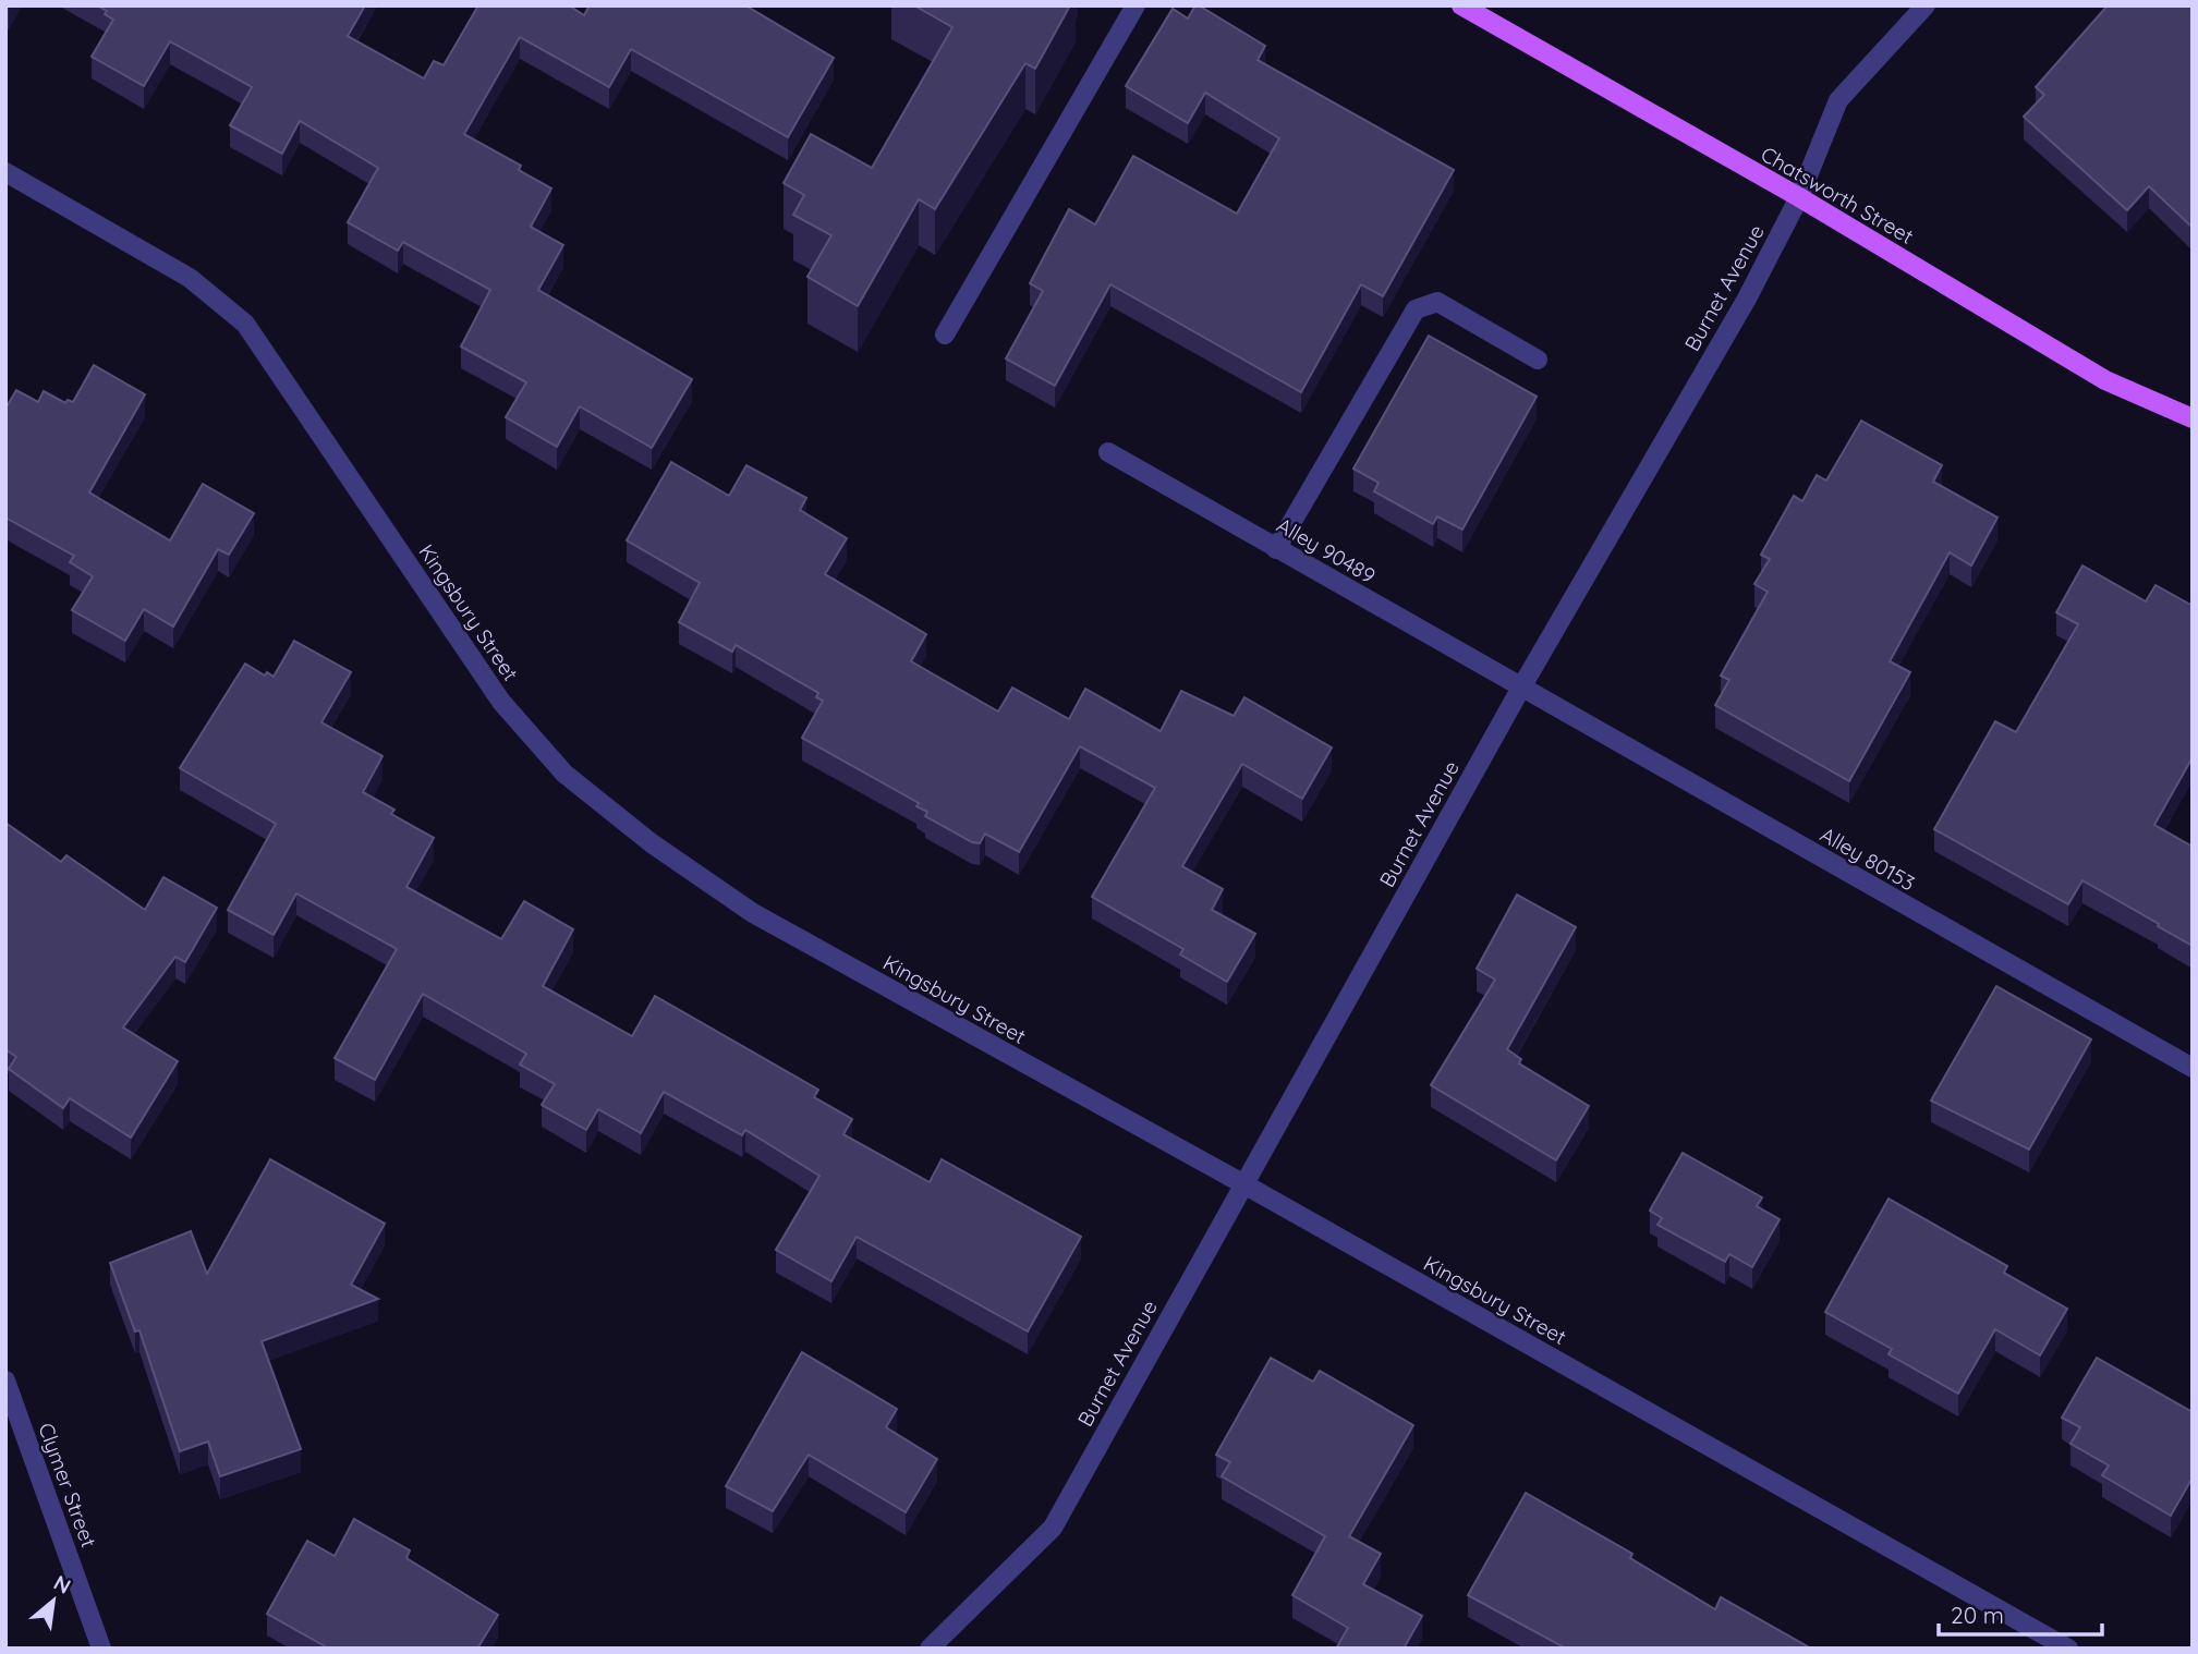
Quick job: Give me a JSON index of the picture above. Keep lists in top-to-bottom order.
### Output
{
  "streets": {
    "main road": ["Chatsworth Street"],
    "street": [
      "Burnet Avenue",
      "Alley 90489",
      "Kingsbury Street",
      "Alley 80153",
      "Clymer Street"
    ]
  },
  "crossings": [
    ["Chatsworth Street", "Burnet Avenue"],
    ["Burnet Avenue", "Alley 90489"],
    ["Burnet Avenue", "Kingsbury Street"],
    ["Burnet Avenue", "Alley 80153"],
    ["Alley 90489", "Alley 80153"]
  ],
  "scale_bar": "20 m",
  "north": "top right"
}
